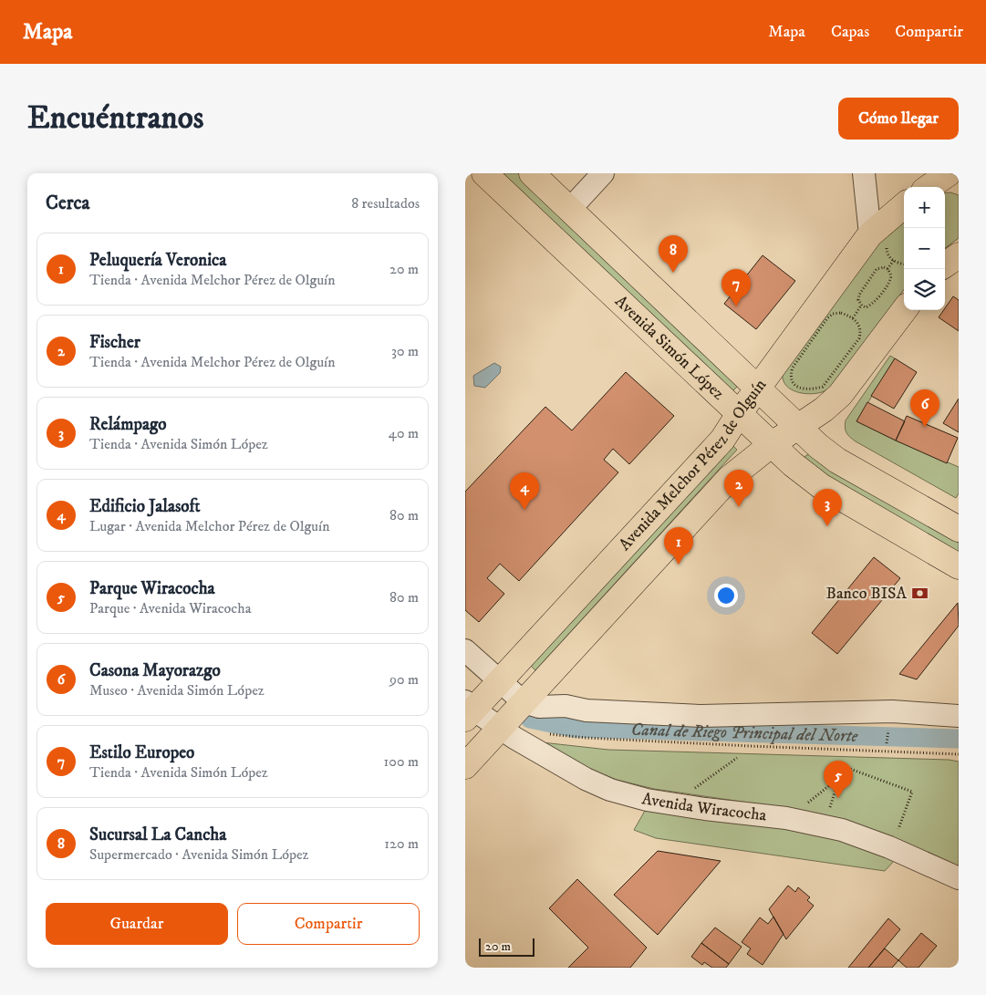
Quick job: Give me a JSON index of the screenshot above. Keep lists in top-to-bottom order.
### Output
{
  "streets": {
    "main road": ["Avenida Simón López", "Avenida Melchor Pérez de Olguín"],
    "street": ["Avenida Wiracocha"]
  },
  "crossings": [
    ["Avenida Simón López", "Avenida Melchor Pérez de Olguín"],
    ["Avenida Melchor Pérez de Olguín", "Avenida Wiracocha"]
  ],
  "water": ["Canal de Riego Principal del Norte"],
  "places": {
    "bank": ["Banco BISA"]
  },
  "scale_bar": "20 m",
  "page": {
    "header": "Mapa",
    "nav": ["Mapa", "Capas", "Compartir"],
    "buttons": [
      "Cómo llegar",
      ["Guardar", "Compartir"]
    ],
    "title": "Encuéntranos",
    "heading": ["Cerca", "8 resultados"],
    "map_buttons": ["+", "−"],
    "list": [
      {
        "mark": "1",
        "name": "Peluquería Veronica",
        "note": "Tienda · Avenida Melchor Pérez de Olguín",
        "value": "20 m"
      },
      {
        "mark": "2",
        "name": "Fischer",
        "note": "Tienda · Avenida Melchor Pérez de Olguín",
        "value": "30 m"
      },
      {
        "mark": "3",
        "name": "Relámpago",
        "note": "Tienda · Avenida Simón López",
        "value": "40 m"
      },
      {
        "mark": "4",
        "name": "Edificio Jalasoft",
        "note": "Lugar · Avenida Melchor Pérez de Olguín",
        "value": "80 m"
      },
      {
        "mark": "5",
        "name": "Parque Wiracocha",
        "note": "Parque · Avenida Wiracocha",
        "value": "80 m"
      },
      {
        "mark": "6",
        "name": "Casona Mayorazgo",
        "note": "Museo · Avenida Simón López",
        "value": "90 m"
      },
      {
        "mark": "7",
        "name": "Estilo Europeo",
        "note": "Tienda · Avenida Simón López",
        "value": "100 m"
      },
      {
        "mark": "8",
        "name": "Sucursal La Cancha",
        "note": "Supermercado · Avenida Simón López",
        "value": "120 m"
      }
    ],
    "pins": [
      "8",
      "7",
      "6",
      "2",
      "4",
      "3",
      "1",
      "5"
    ],
    "scale": "20 m"
  }
}
